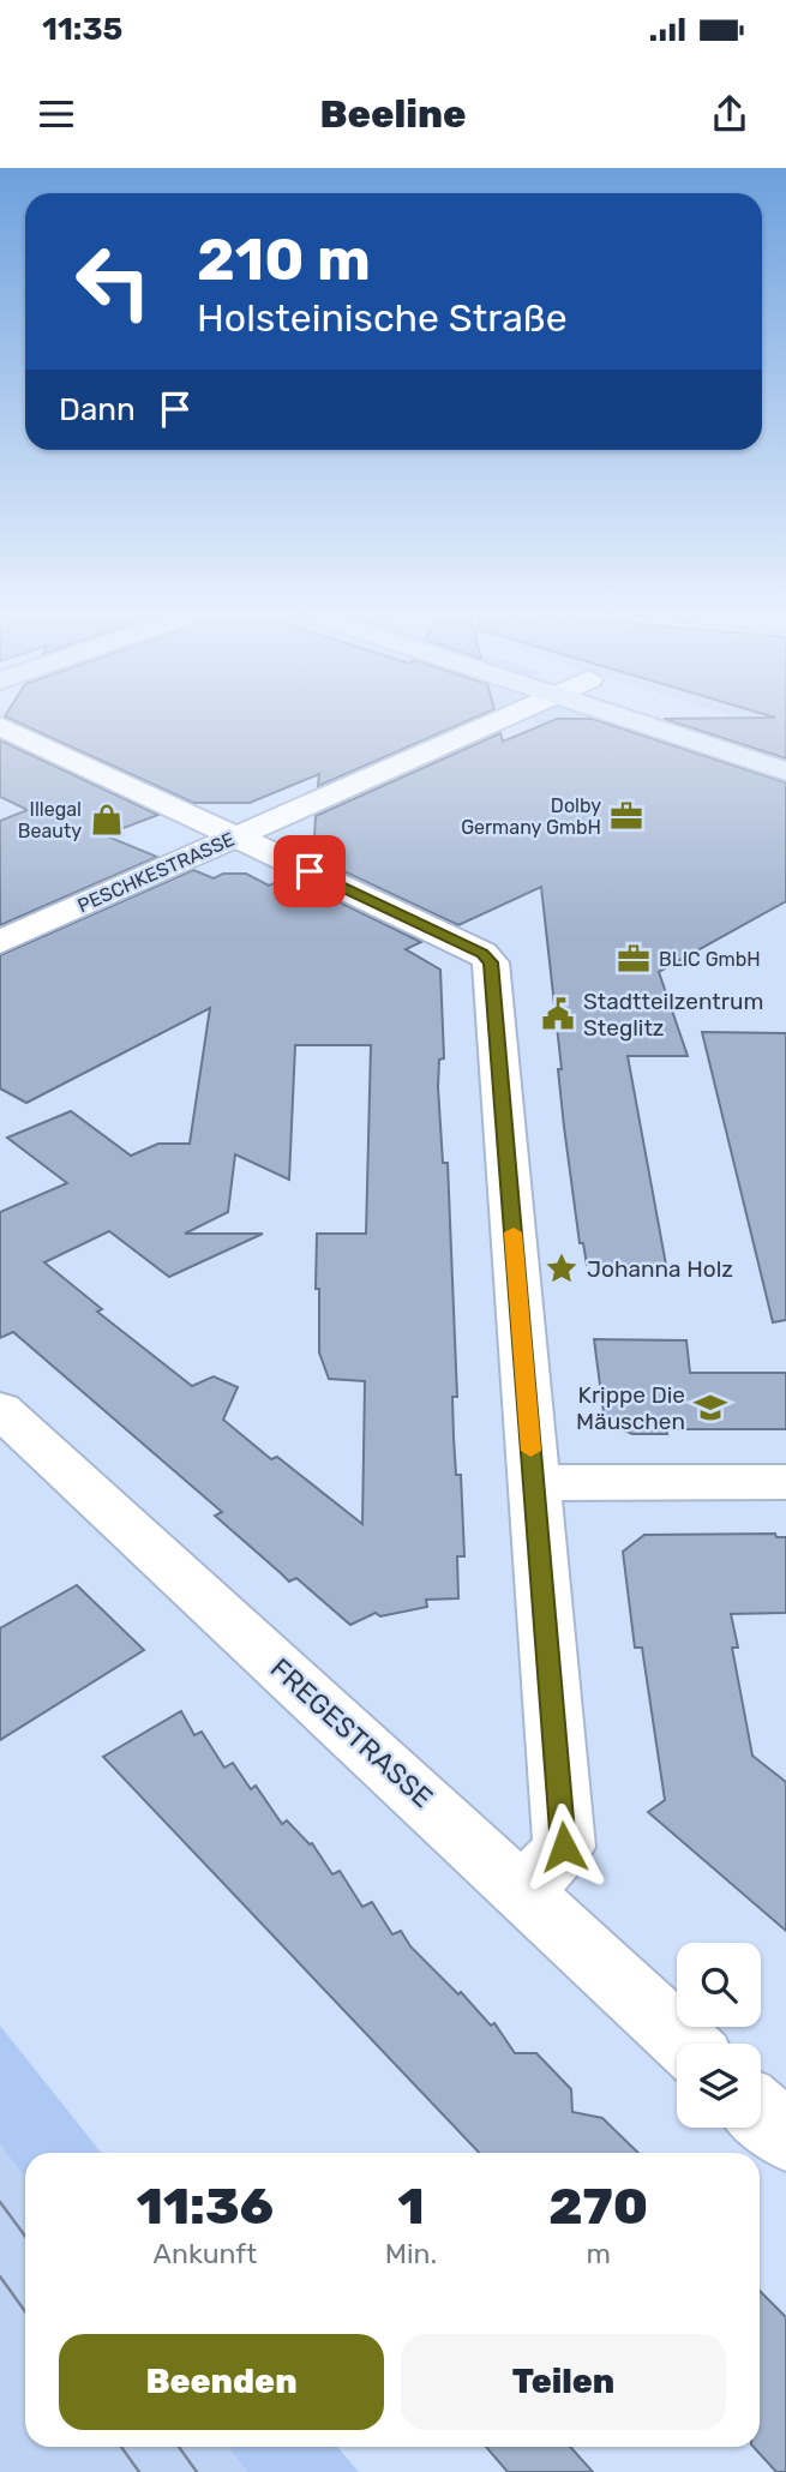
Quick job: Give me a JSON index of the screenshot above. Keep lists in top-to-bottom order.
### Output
{
  "streets": {
    "street": ["PESCHKESTRASSE", "FREGESTRASSE"]
  },
  "places": {
    "office": ["Dolby Germany GmbH", "BLIC GmbH"],
    "shop": ["Illegal Beauty"],
    "public building": ["Stadtteilzentrum Steglitz"],
    "place": ["Johanna Holz"],
    "school or university": ["Krippe Die Mäuschen"]
  },
  "page": {
    "status": "11:35",
    "header": "Beeline",
    "turn": ["210 m", "Holsteinische Straße"],
    "then": "Dann",
    "eta": [
      "11:36",
      "Ankunft",
      "1",
      "Min.",
      "270",
      "m"
    ],
    "buttons": ["Beenden", "Teilen"]
  }
}
